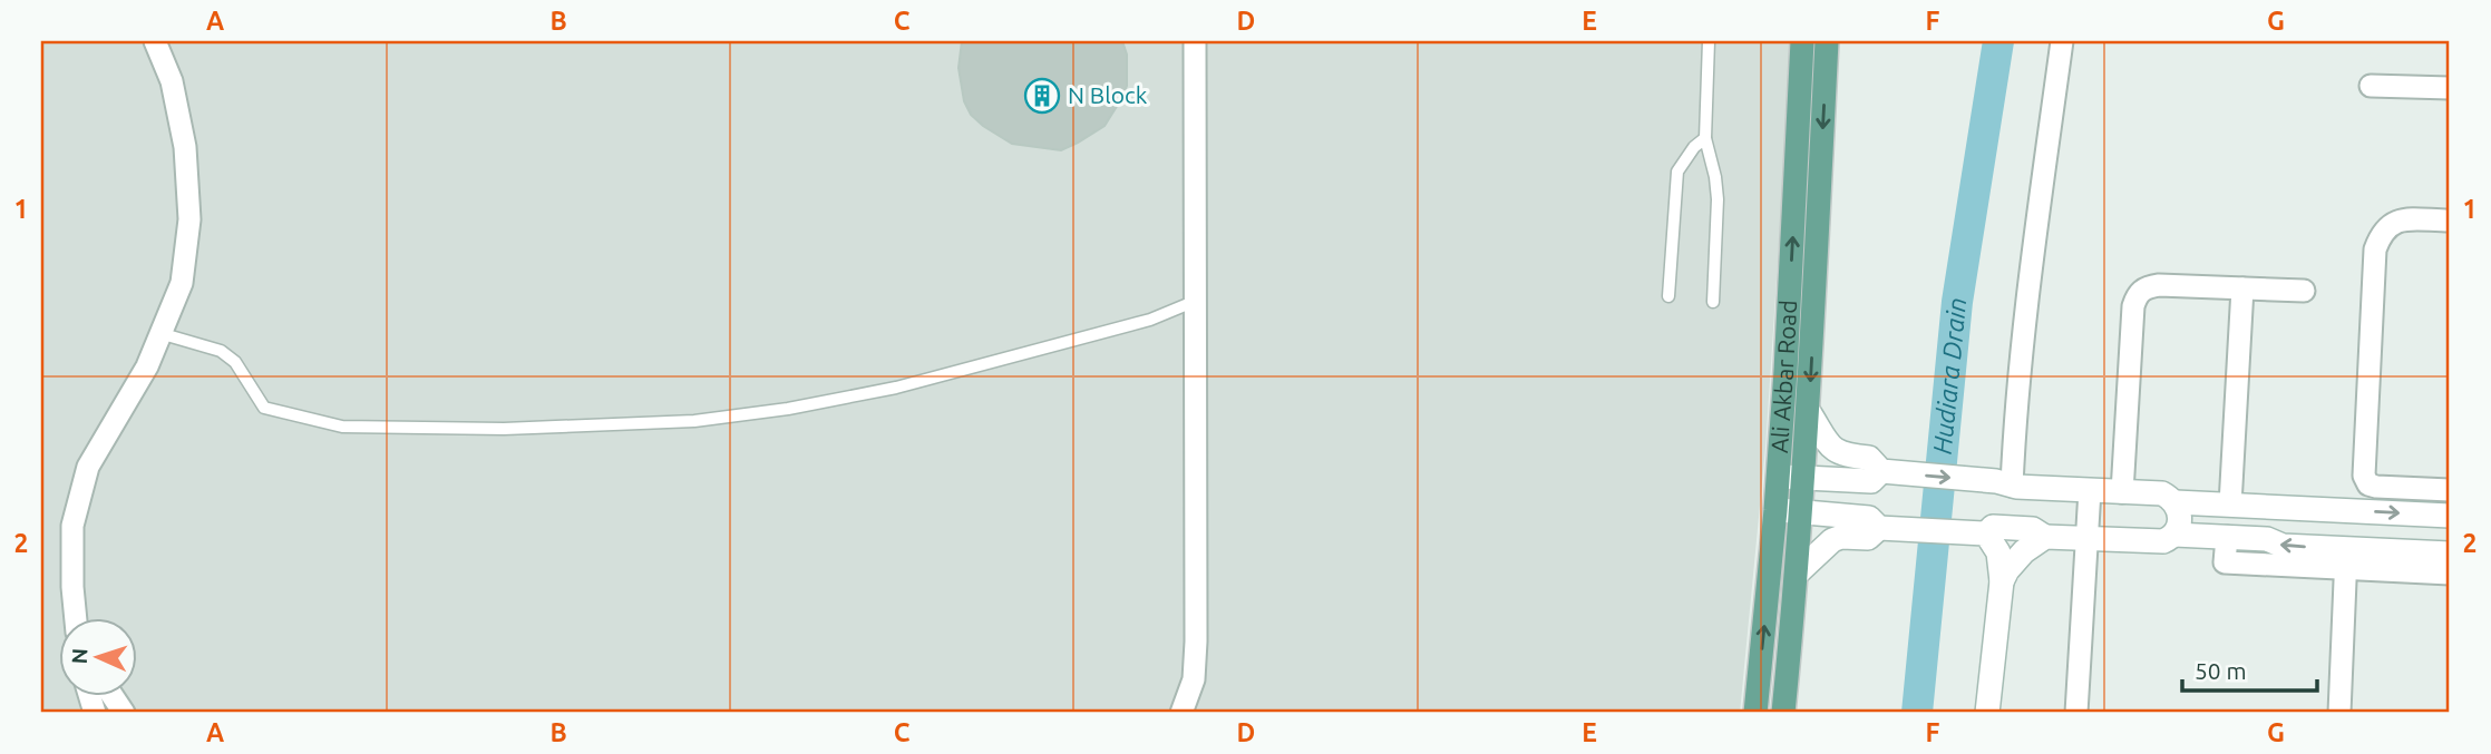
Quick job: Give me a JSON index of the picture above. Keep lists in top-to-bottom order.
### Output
{
  "streets": {
    "main road": ["Ali Akbar Road"]
  },
  "water": ["Hudiara Drain"],
  "places": {
    "building": ["N Block"]
  },
  "scale_bar": "50 m",
  "north": "left",
  "grid": {
    "columns": [
      "A",
      "B",
      "C",
      "D",
      "E",
      "F",
      "G"
    ],
    "rows": ["1", "2"]
  }
}
